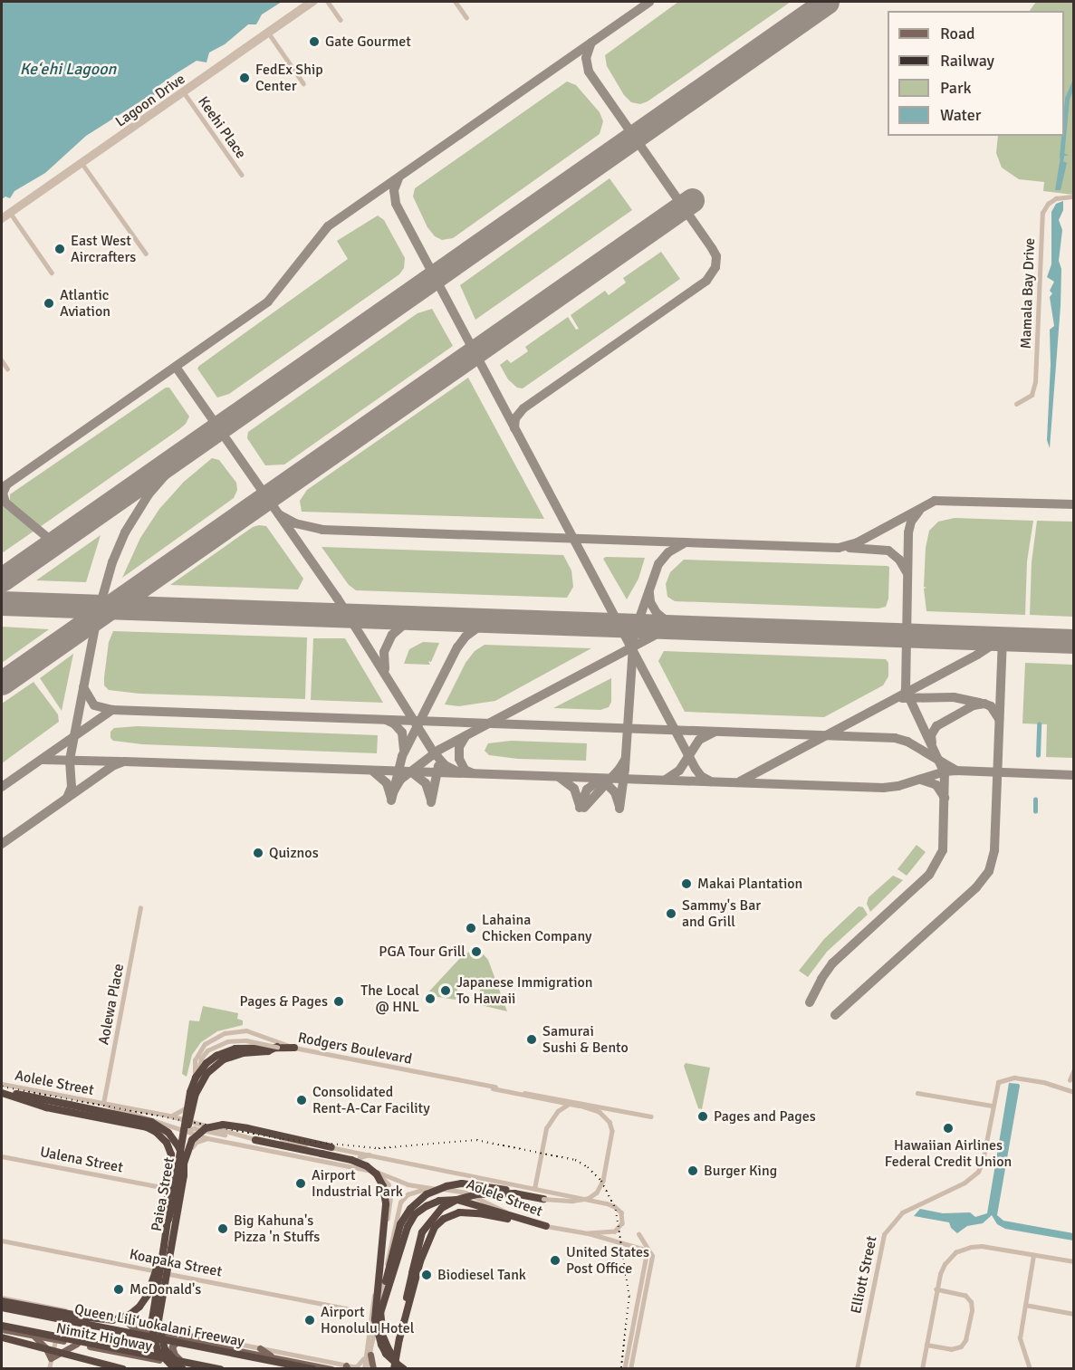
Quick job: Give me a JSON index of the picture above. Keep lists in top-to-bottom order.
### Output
{
  "streets": {
    "highway": ["Queen Liliʻuokalani Freeway"],
    "main road": ["Nimitz Highway"],
    "street": [
      "Lagoon Drive",
      "Keehi Place",
      "Mamala Bay Drive",
      "Aolewa Place",
      "Rodgers Boulevard",
      "Aolele Street",
      "Ualena Street",
      "Paiea Street",
      "Koapaka Street",
      "Elliott Street"
    ]
  },
  "crossings": [
    ["Lagoon Drive", "Keehi Place"],
    ["Aolewa Place", "Aolele Street"],
    ["Rodgers Boulevard", "Aolele Street"],
    ["Rodgers Boulevard", "Paiea Street"],
    ["Aolele Street", "Paiea Street"],
    ["Paiea Street", "Koapaka Street"],
    ["Paiea Street", "Nimitz Highway"],
    ["Queen Liliʻuokalani Freeway", "Nimitz Highway"]
  ],
  "water": ["Keʻehi Lagoon"],
  "places": [
    "Gate Gourmet",
    "FedEx Ship Center",
    "East West Aircrafters",
    "Atlantic Aviation",
    "Quiznos",
    "Makai Plantation",
    "Sammy's Bar and Grill",
    "Lahaina Chicken Company",
    "PGA Tour Grill",
    "Japanese Immigration To Hawaii",
    "The Local @ HNL",
    "Pages & Pages",
    "Samurai Sushi & Bento",
    "Consolidated Rent-A-Car Facility",
    "Pages and Pages",
    "Hawaiian Airlines Federal Credit Union",
    "Burger King",
    "Airport Industrial Park",
    "Big Kahuna's Pizza 'n Stuffs",
    "United States Post Office",
    "Biodiesel Tank",
    "McDonald's",
    "Airport Honolulu Hotel"
  ],
  "legend": [
    "Road",
    "Railway",
    "Park",
    "Water"
  ]
}
